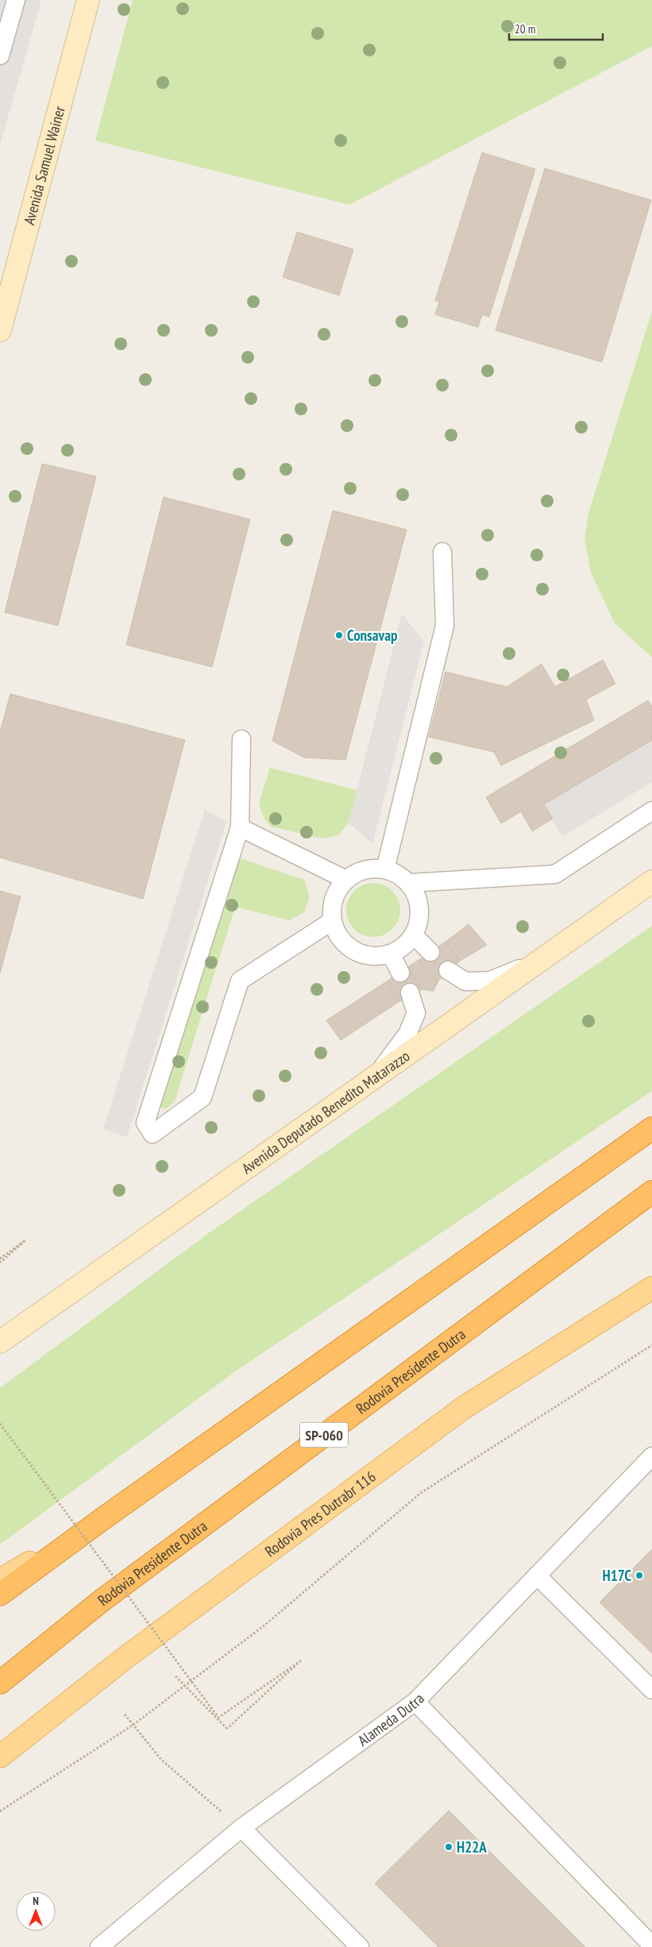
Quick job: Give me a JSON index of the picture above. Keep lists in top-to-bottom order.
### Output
{
  "streets": {
    "highway": ["Rodovia Presidente Dutra", "SP-060"],
    "main road": ["Avenida Samuel Wainer", "Avenida Deputado Benedito Matarazzo", "Rodovia Pres Dutrabr 116"],
    "lane": ["Alameda Dutra"]
  },
  "places": ["Consavap", "H17C", "H22A"],
  "scale_bar": "20 m",
  "north": "top"
}
